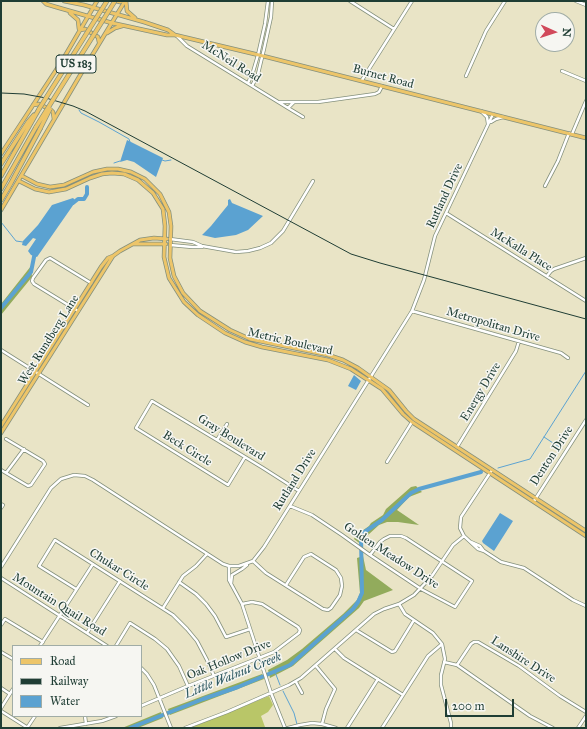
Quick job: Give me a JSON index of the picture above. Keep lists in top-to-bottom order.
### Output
{
  "streets": {
    "highway": ["US 183"],
    "main road": ["Burnet Road", "West Rundberg Lane", "Metric Boulevard"],
    "street": [
      "McNeil Road",
      "Rutland Drive",
      "McKalla Place",
      "Metropolitan Drive",
      "Energy Drive",
      "Gray Boulevard",
      "Beck Circle",
      "Denton Drive",
      "Golden Meadow Drive",
      "Chukar Circle",
      "Mountain Quail Road",
      "Oak Hollow Drive",
      "Lanshire Drive"
    ]
  },
  "crossings": [
    ["McNeil Road", "Burnet Road"],
    ["Burnet Road", "Rutland Drive"],
    ["Rutland Drive", "McKalla Place"],
    ["Rutland Drive", "Metropolitan Drive"],
    ["Rutland Drive", "Metric Boulevard"],
    ["Rutland Drive", "Gray Boulevard"],
    ["Rutland Drive", "Golden Meadow Drive"],
    ["Metropolitan Drive", "Energy Drive"],
    ["West Rundberg Lane", "Metric Boulevard"],
    ["Metric Boulevard", "Energy Drive"],
    ["Metric Boulevard", "Denton Drive"],
    ["Gray Boulevard", "Beck Circle"],
    ["Chukar Circle", "Oak Hollow Drive"]
  ],
  "water": ["Little Walnut Creek"],
  "legend": ["Road", "Railway", "Water"],
  "scale_bar": "200 m",
  "north": "right"
}
